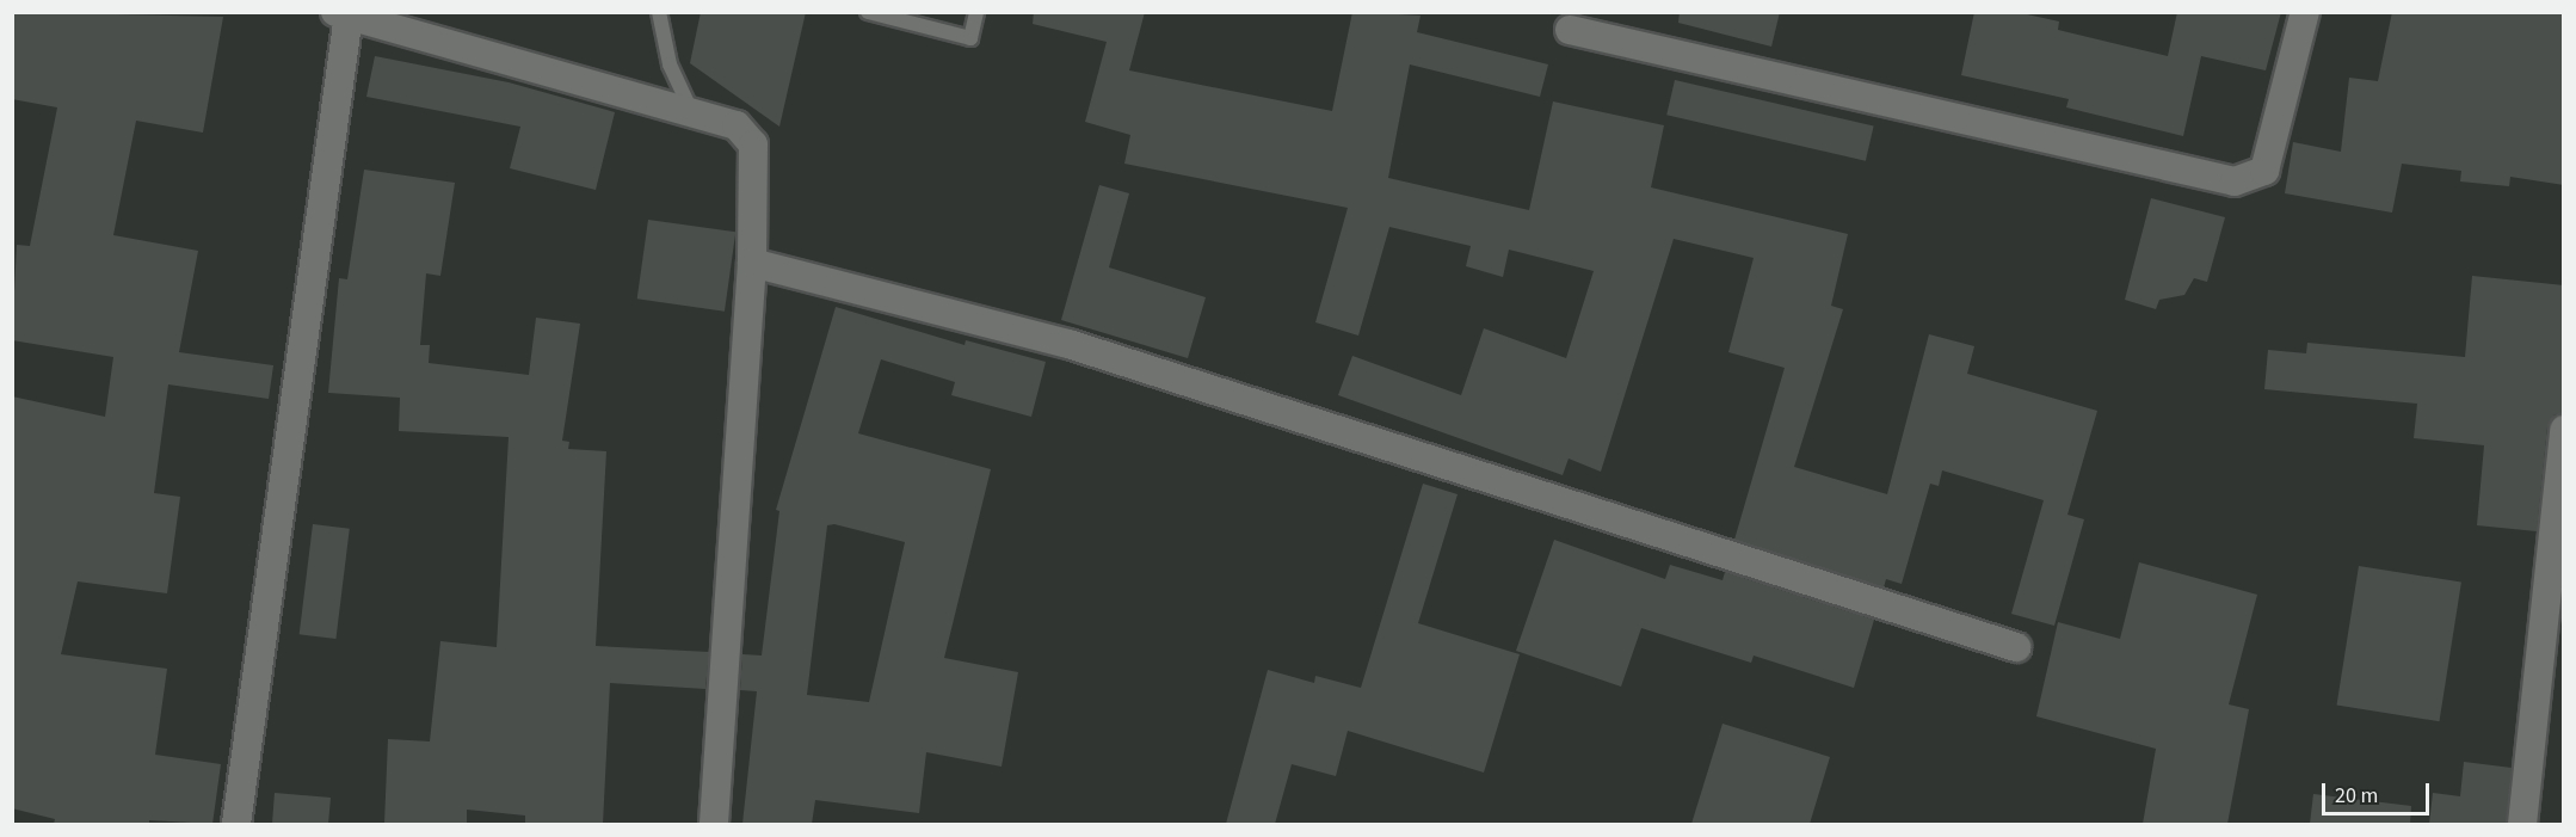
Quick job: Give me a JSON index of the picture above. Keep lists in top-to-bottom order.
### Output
{
  "scale_bar": "20 m"
}
